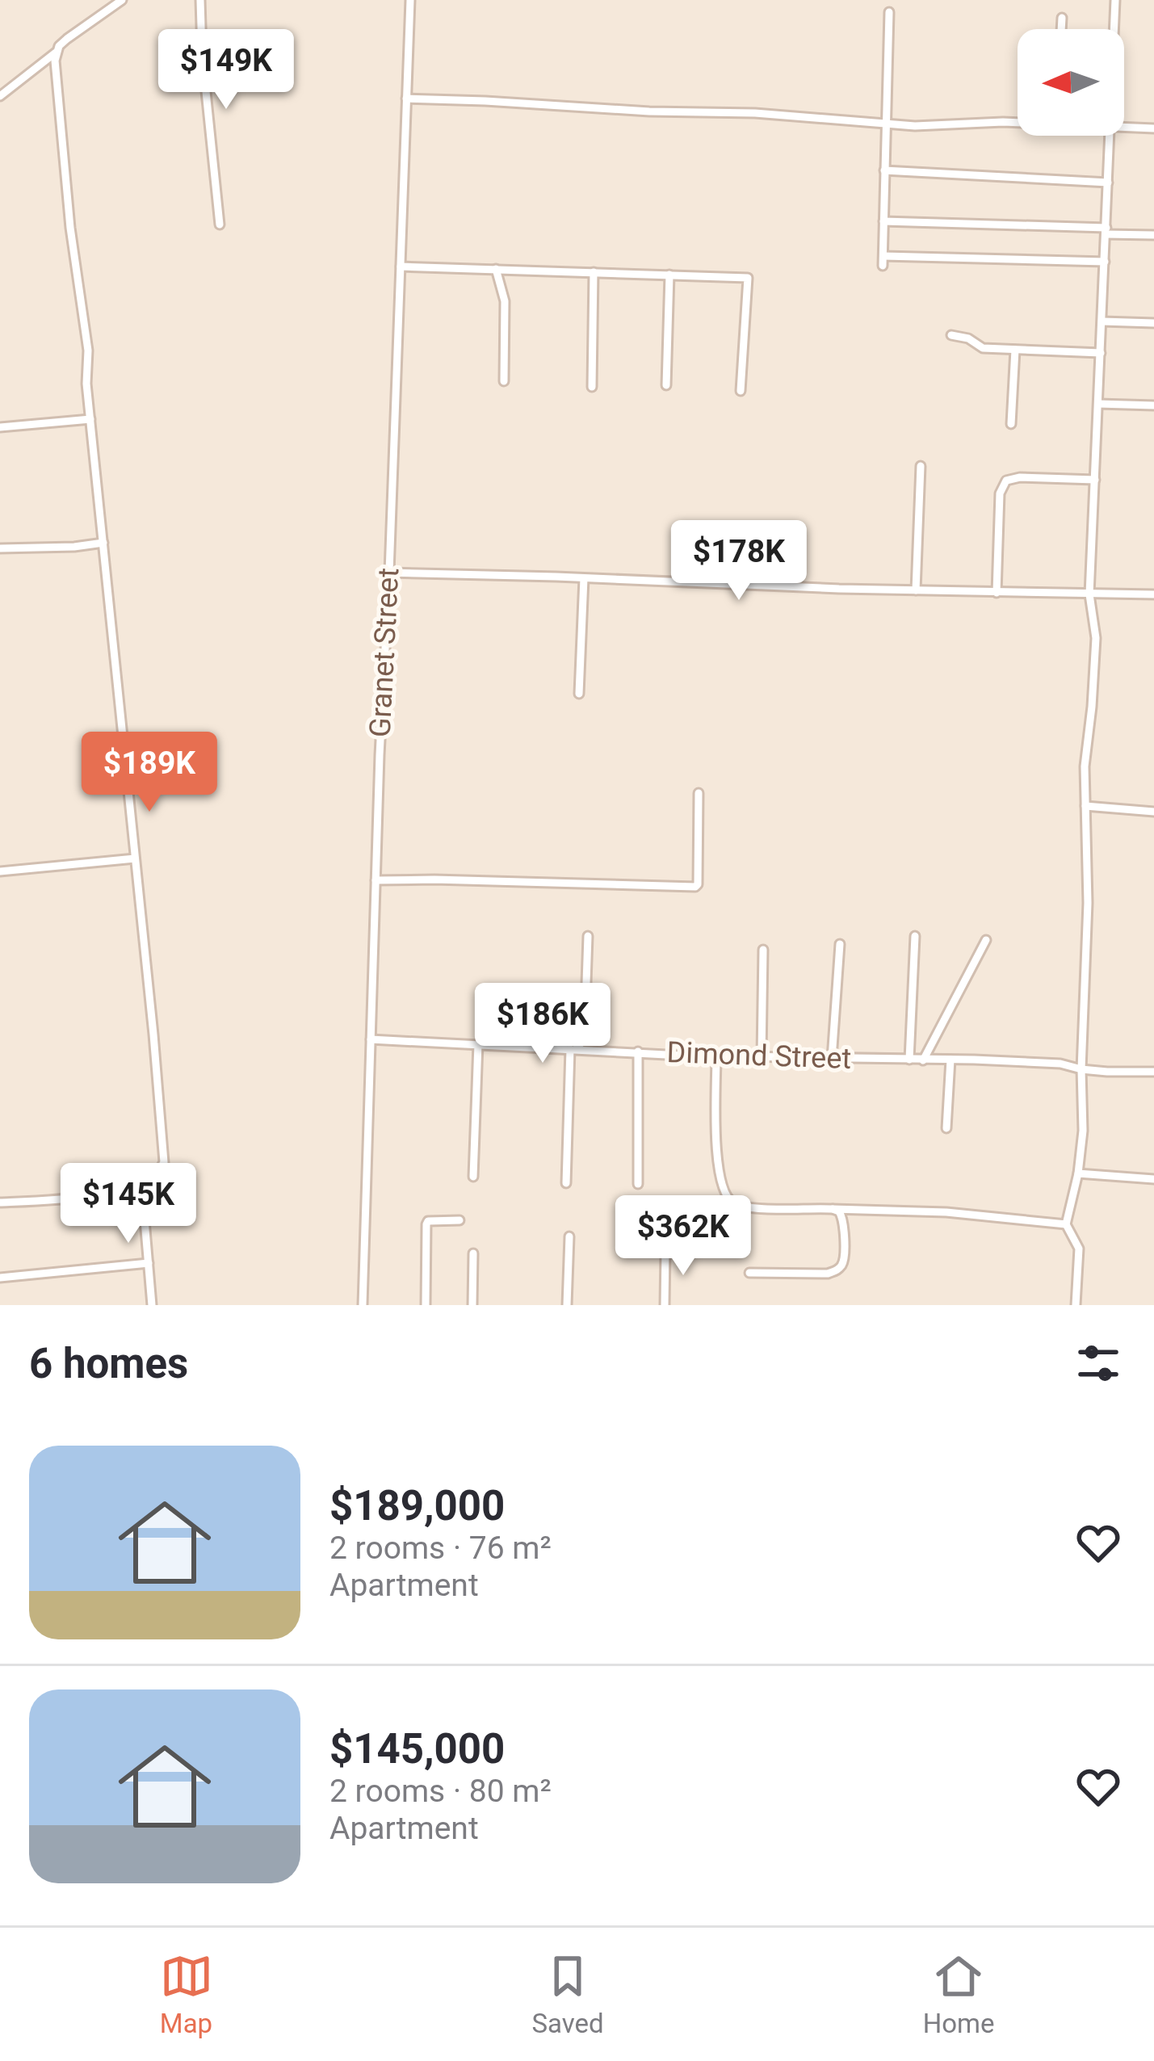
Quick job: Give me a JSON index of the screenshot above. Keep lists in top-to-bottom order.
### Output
{
  "streets": {
    "street": ["Granet Street", "Dimond Street"]
  },
  "crossings": [
    ["Granet Street", "Dimond Street"]
  ],
  "north": "left",
  "page": {
    "price": [
      "$149K",
      "$178K",
      "$189K",
      "$186K",
      "$145K",
      "$362K"
    ],
    "heading": "6 homes",
    "list": [
      {
        "name": "$189,000",
        "note": "2 rooms · 76 m² · Apartment"
      },
      {
        "name": "$145,000",
        "note": "2 rooms · 80 m² · Apartment"
      }
    ],
    "tabs": ["Map", "Saved", "Home"]
  }
}
